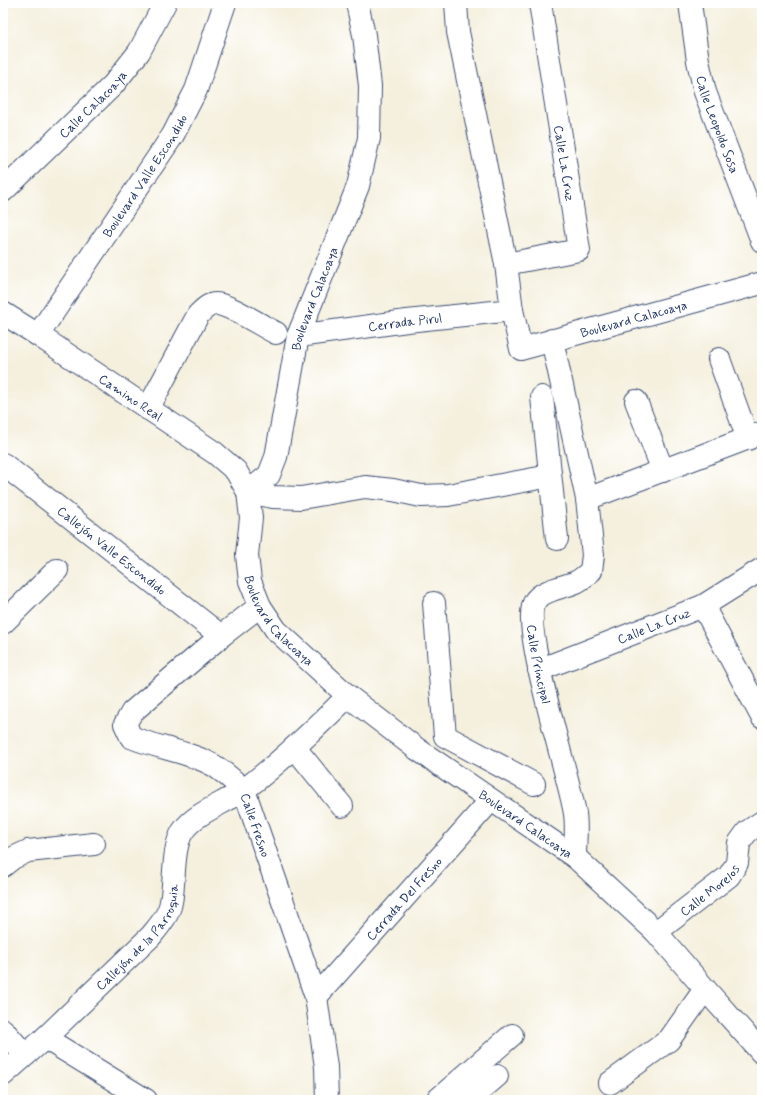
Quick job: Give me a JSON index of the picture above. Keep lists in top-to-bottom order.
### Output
{
  "streets": {
    "street": [
      "Calle Calacoaya",
      "Calle Leopoldo Sosa",
      "Calle La Cruz",
      "Boulevard Valle Escondido",
      "Boulevard Calacoaya",
      "Cerrada Pirul",
      "Camino Real",
      "Callejón Valle Escondido",
      "Calle Principal",
      "Calle Fresno",
      "Calle Morelos",
      "Cerrada Del Fresno",
      "Callejón de la Parroquia"
    ]
  },
  "crossings": [
    ["Calle La Cruz", "Boulevard Calacoaya"],
    ["Calle La Cruz", "Calle Principal"],
    ["Boulevard Valle Escondido", "Camino Real"],
    ["Boulevard Calacoaya", "Cerrada Pirul"],
    ["Boulevard Calacoaya", "Camino Real"],
    ["Boulevard Calacoaya", "Calle Principal"],
    ["Boulevard Calacoaya", "Calle Fresno"],
    ["Boulevard Calacoaya", "Calle Morelos"],
    ["Boulevard Calacoaya", "Cerrada Del Fresno"],
    ["Boulevard Calacoaya", "Callejón de la Parroquia"],
    ["Callejón Valle Escondido", "Calle Fresno"],
    ["Calle Fresno", "Cerrada Del Fresno"],
    ["Calle Fresno", "Callejón de la Parroquia"]
  ]
}
